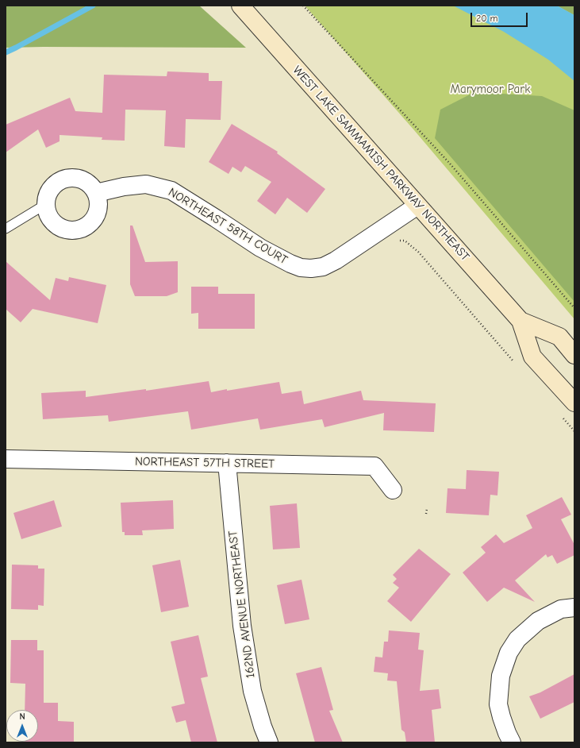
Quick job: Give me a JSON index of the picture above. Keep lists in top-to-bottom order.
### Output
{
  "streets": {
    "main road": ["WEST LAKE SAMMAMISH PARKWAY NORTHEAST"],
    "street": ["NORTHEAST 58TH COURT", "NORTHEAST 57TH STREET", "162ND AVENUE NORTHEAST"]
  },
  "crossings": [
    ["WEST LAKE SAMMAMISH PARKWAY NORTHEAST", "NORTHEAST 58TH COURT"],
    ["NORTHEAST 57TH STREET", "162ND AVENUE NORTHEAST"]
  ],
  "parks": ["Marymoor Park"],
  "scale_bar": "20 m",
  "north": "top"
}
